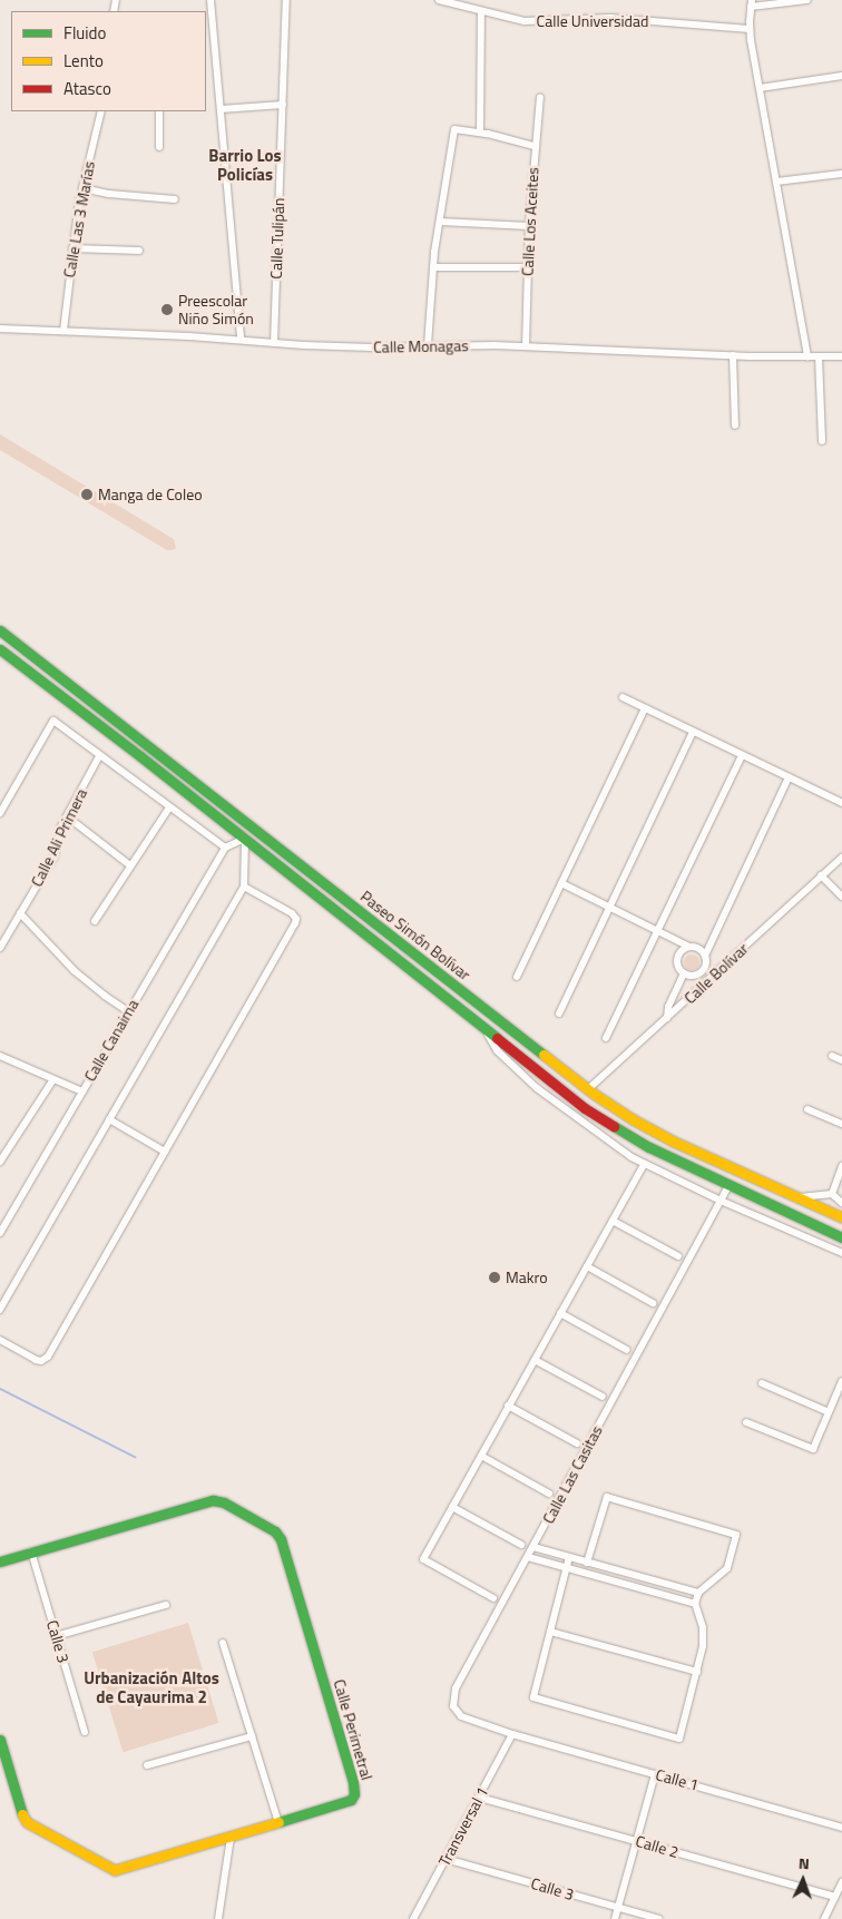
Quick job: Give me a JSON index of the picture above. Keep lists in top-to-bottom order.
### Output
{
  "streets": {
    "main road": ["Paseo Simón Bolívar", "Calle Perimetral"],
    "street": [
      "Calle Universidad",
      "Calle Las 3 Marías",
      "Calle Los Aceites",
      "Calle Tulipán",
      "Calle Monagas",
      "Calle Ali Primera",
      "Calle Bolívar",
      "Calle Canaima",
      "Calle Las Casitas",
      "Calle 3",
      "Calle 1",
      "Transversal 1",
      "Calle 2"
    ]
  },
  "crossings": [
    ["Calle Las 3 Marías", "Calle Monagas"],
    ["Calle Los Aceites", "Calle Monagas"],
    ["Calle Tulipán", "Calle Monagas"],
    ["Paseo Simón Bolívar", "Calle Bolívar"],
    ["Paseo Simón Bolívar", "Calle Las Casitas"],
    ["Calle Las Casitas", "Calle 1"],
    ["Calle Las Casitas", "Transversal 1"],
    ["Calle 3", "Calle Perimetral"],
    ["Calle 3", "Transversal 1"],
    ["Calle 1", "Transversal 1"],
    ["Transversal 1", "Calle 2"]
  ],
  "districts": ["Barrio Los Policías", "Urbanización Altos de Cayaurima 2"],
  "places": ["Preescolar Niño Simón", "Manga de Coleo", "Makro"],
  "legend": ["Fluido", "Lento", "Atasco"],
  "north": "top"
}
